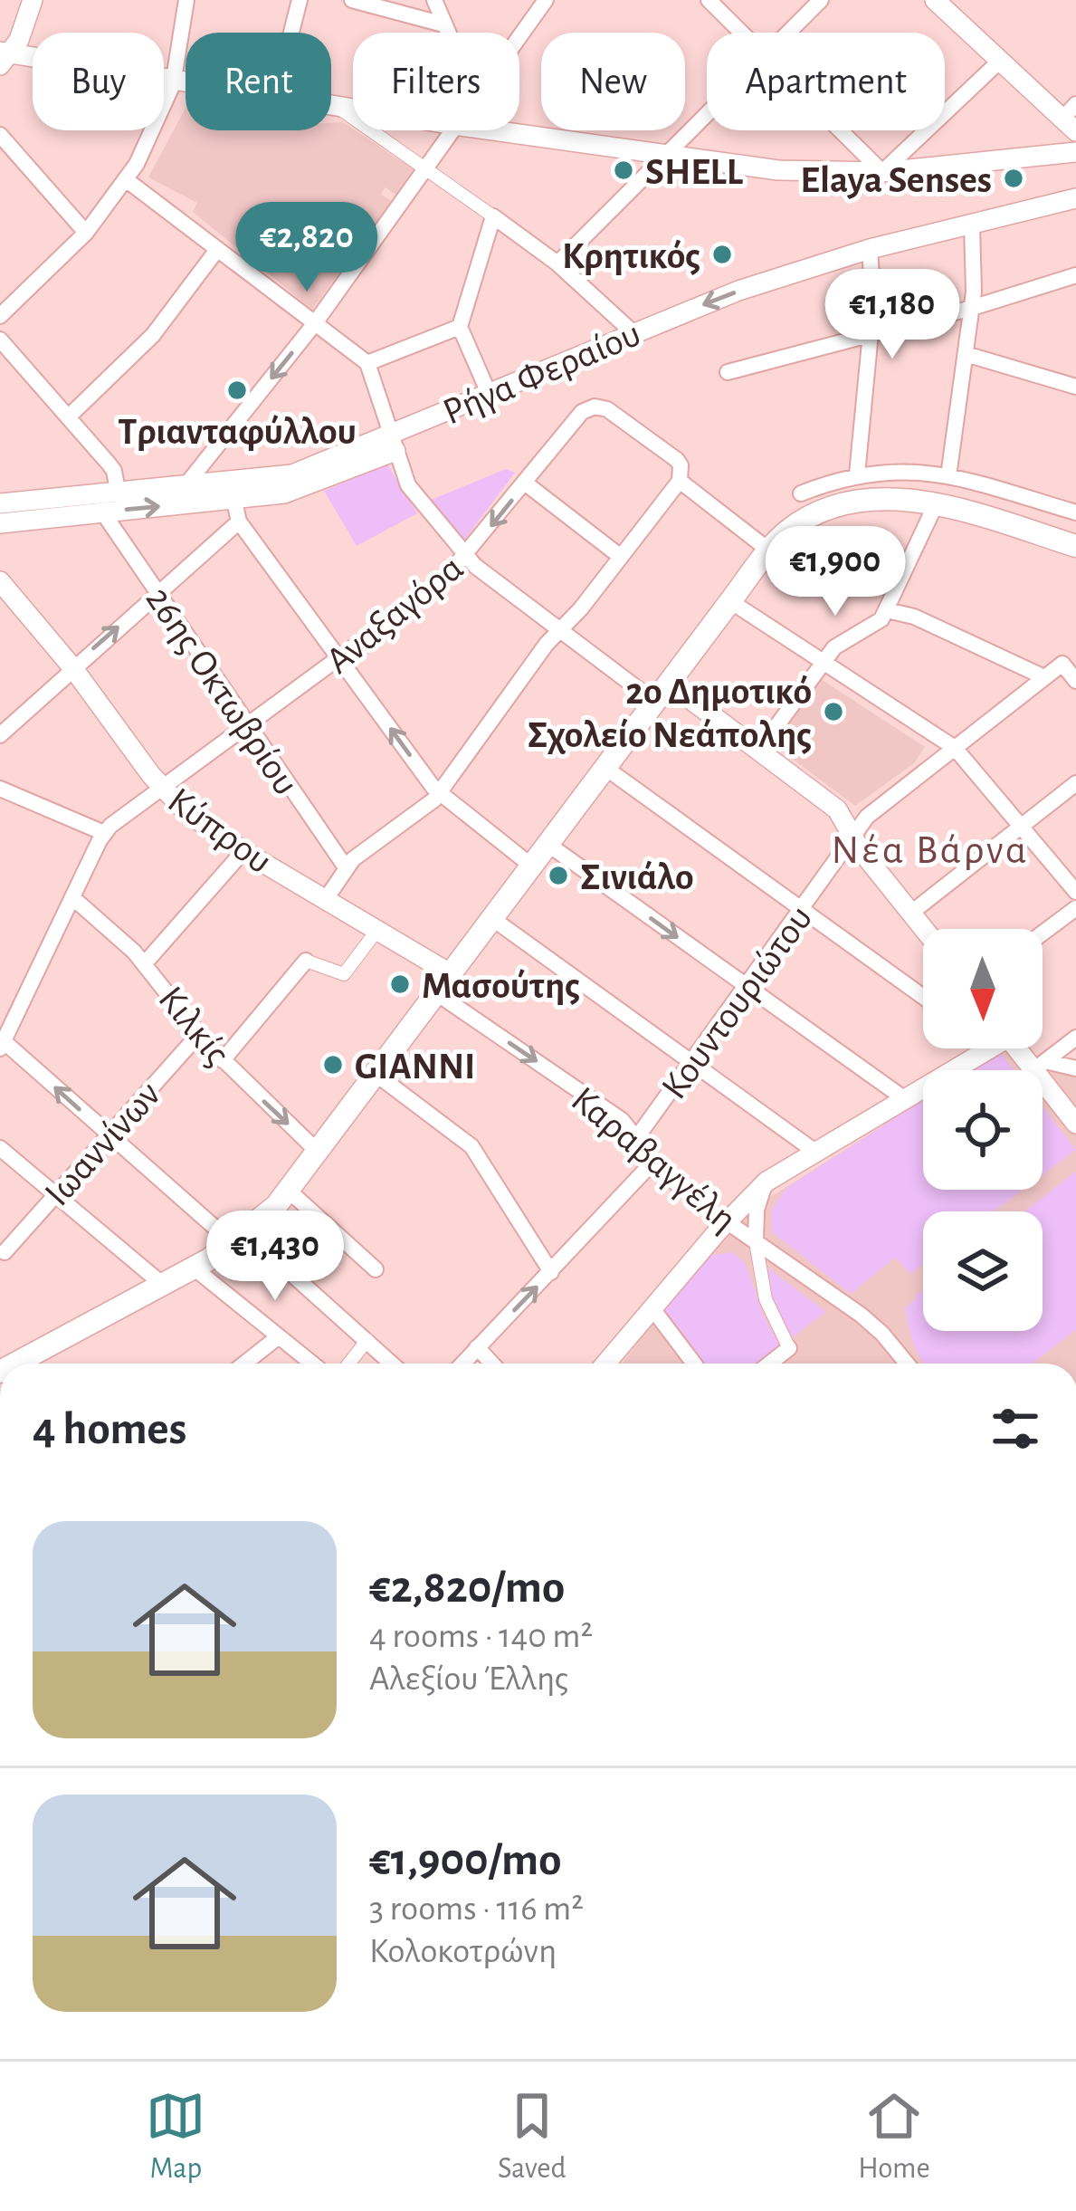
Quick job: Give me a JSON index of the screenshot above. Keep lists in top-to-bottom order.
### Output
{
  "streets": {
    "street": [
      "Ρήγα Φεραίου",
      "Αναξαγόρα",
      "26ης Οκτωβρίου",
      "Κύπρου",
      "Κουντουριώτου",
      "Κιλκίς",
      "Ιωαννίνων",
      "Καραβαγγέλη"
    ]
  },
  "crossings": [
    ["Ρήγα Φεραίου", "26ης Οκτωβρίου"],
    ["Αναξαγόρα", "26ης Οκτωβρίου"],
    ["Αναξαγόρα", "Κύπρου"],
    ["Κουντουριώτου", "Καραβαγγέλη"],
    ["Κιλκίς", "Ιωαννίνων"]
  ],
  "districts": ["Νέα Βάρνα"],
  "places": [
    "SHELL",
    "Elaya Senses",
    "Κρητικός",
    "Τριανταφύλλου",
    "2ο Δημοτικό Σχολείο Νεάπολης",
    "Σινιάλο",
    "Μασούτης",
    "GIANNI"
  ],
  "north": "bottom",
  "page": {
    "chip": [
      "Buy",
      "Rent",
      "Filters",
      "New",
      "Apartment"
    ],
    "price": [
      "€2,820",
      "€1,180",
      "€1,900",
      "€1,430"
    ],
    "heading": "4 homes",
    "list": [
      {
        "name": "€2,820/mo",
        "note": "4 rooms · 140 m² · Αλεξίου Έλλης"
      },
      {
        "name": "€1,900/mo",
        "note": "3 rooms · 116 m² · Κολοκοτρώνη"
      }
    ],
    "tabs": ["Map", "Saved", "Home"]
  }
}
